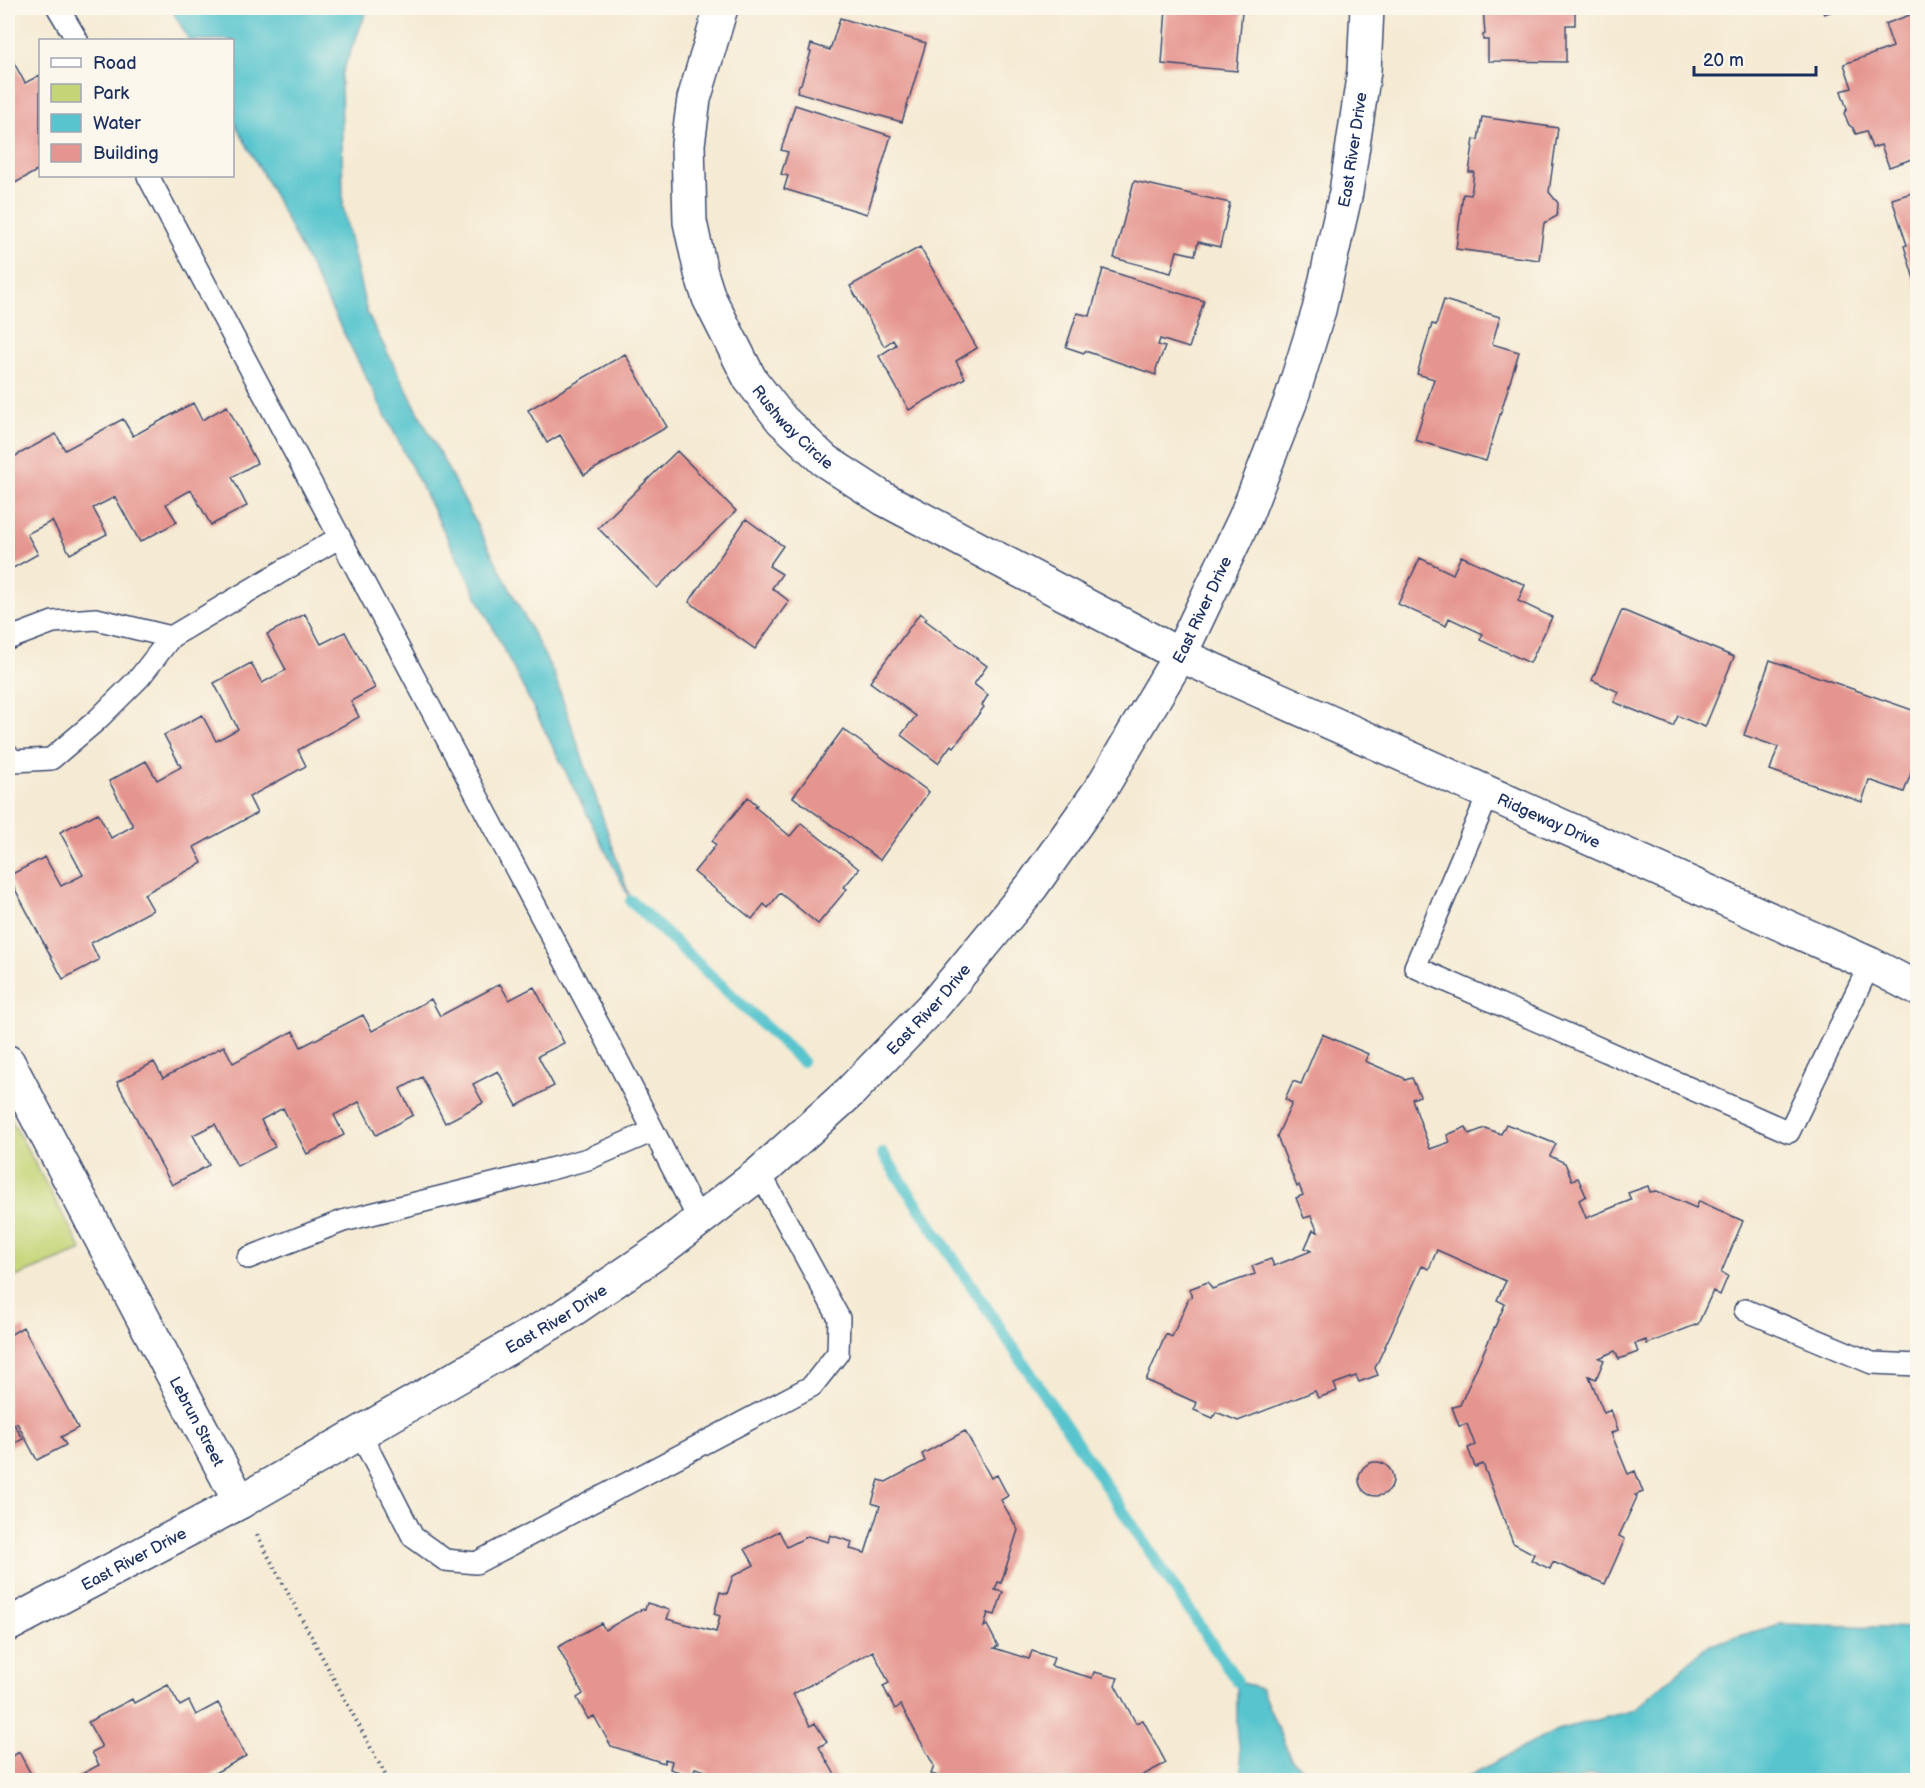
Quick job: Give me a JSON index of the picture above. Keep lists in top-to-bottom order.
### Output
{
  "streets": {
    "street": [
      "East River Drive",
      "Rushway Circle",
      "Ridgeway Drive",
      "Lebrun Street"
    ]
  },
  "crossings": [
    ["East River Drive", "Rushway Circle"],
    ["East River Drive", "Ridgeway Drive"],
    ["East River Drive", "Lebrun Street"],
    ["Rushway Circle", "Ridgeway Drive"]
  ],
  "legend": [
    "Road",
    "Park",
    "Water",
    "Building"
  ],
  "scale_bar": "20 m"
}
